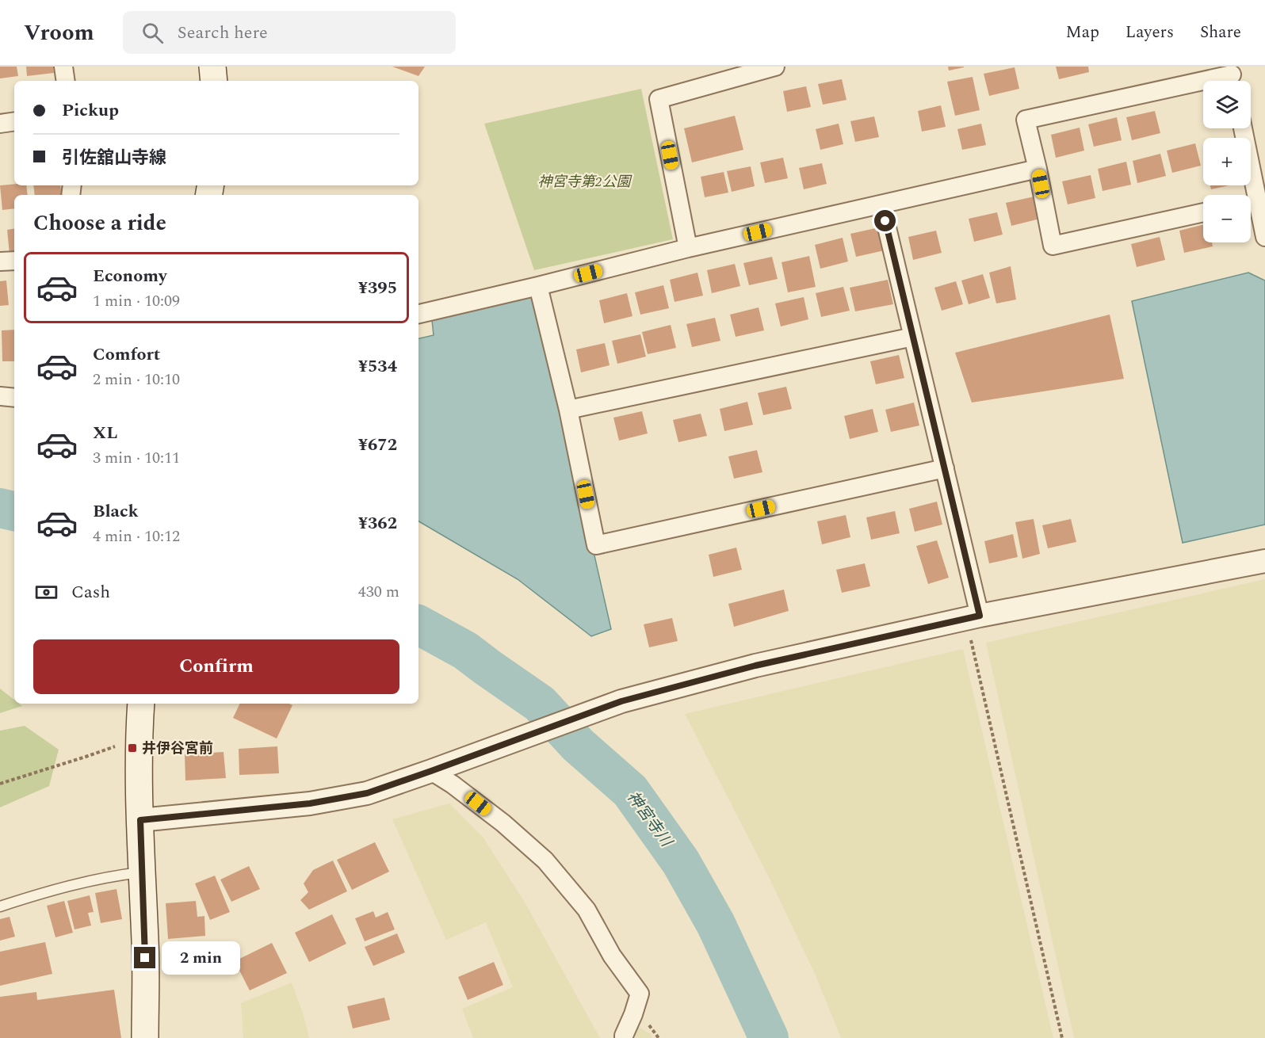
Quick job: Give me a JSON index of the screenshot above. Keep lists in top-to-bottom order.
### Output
{
  "water": ["神宮寺川"],
  "parks": ["神宮寺第2公園"],
  "places": {
    "transit": ["井伊谷宮前"]
  },
  "page": {
    "header": "Vroom",
    "search": "Search here",
    "nav": ["Map", "Layers", "Share"],
    "map_buttons": ["+", "−"],
    "banner": ["Pickup", "引佐舘山寺線"],
    "heading": "Choose a ride",
    "list": [
      {
        "name": "Economy",
        "note": "1 min · 10:09",
        "value": "¥395"
      },
      {
        "name": "Comfort",
        "note": "2 min · 10:10",
        "value": "¥534"
      },
      {
        "name": "XL",
        "note": "3 min · 10:11",
        "value": "¥672"
      },
      {
        "name": "Black",
        "note": "4 min · 10:12",
        "value": "¥362"
      }
    ],
    "pay": ["Cash", "430 m"],
    "buttons": "Confirm",
    "bubble": "2 min"
  }
}
